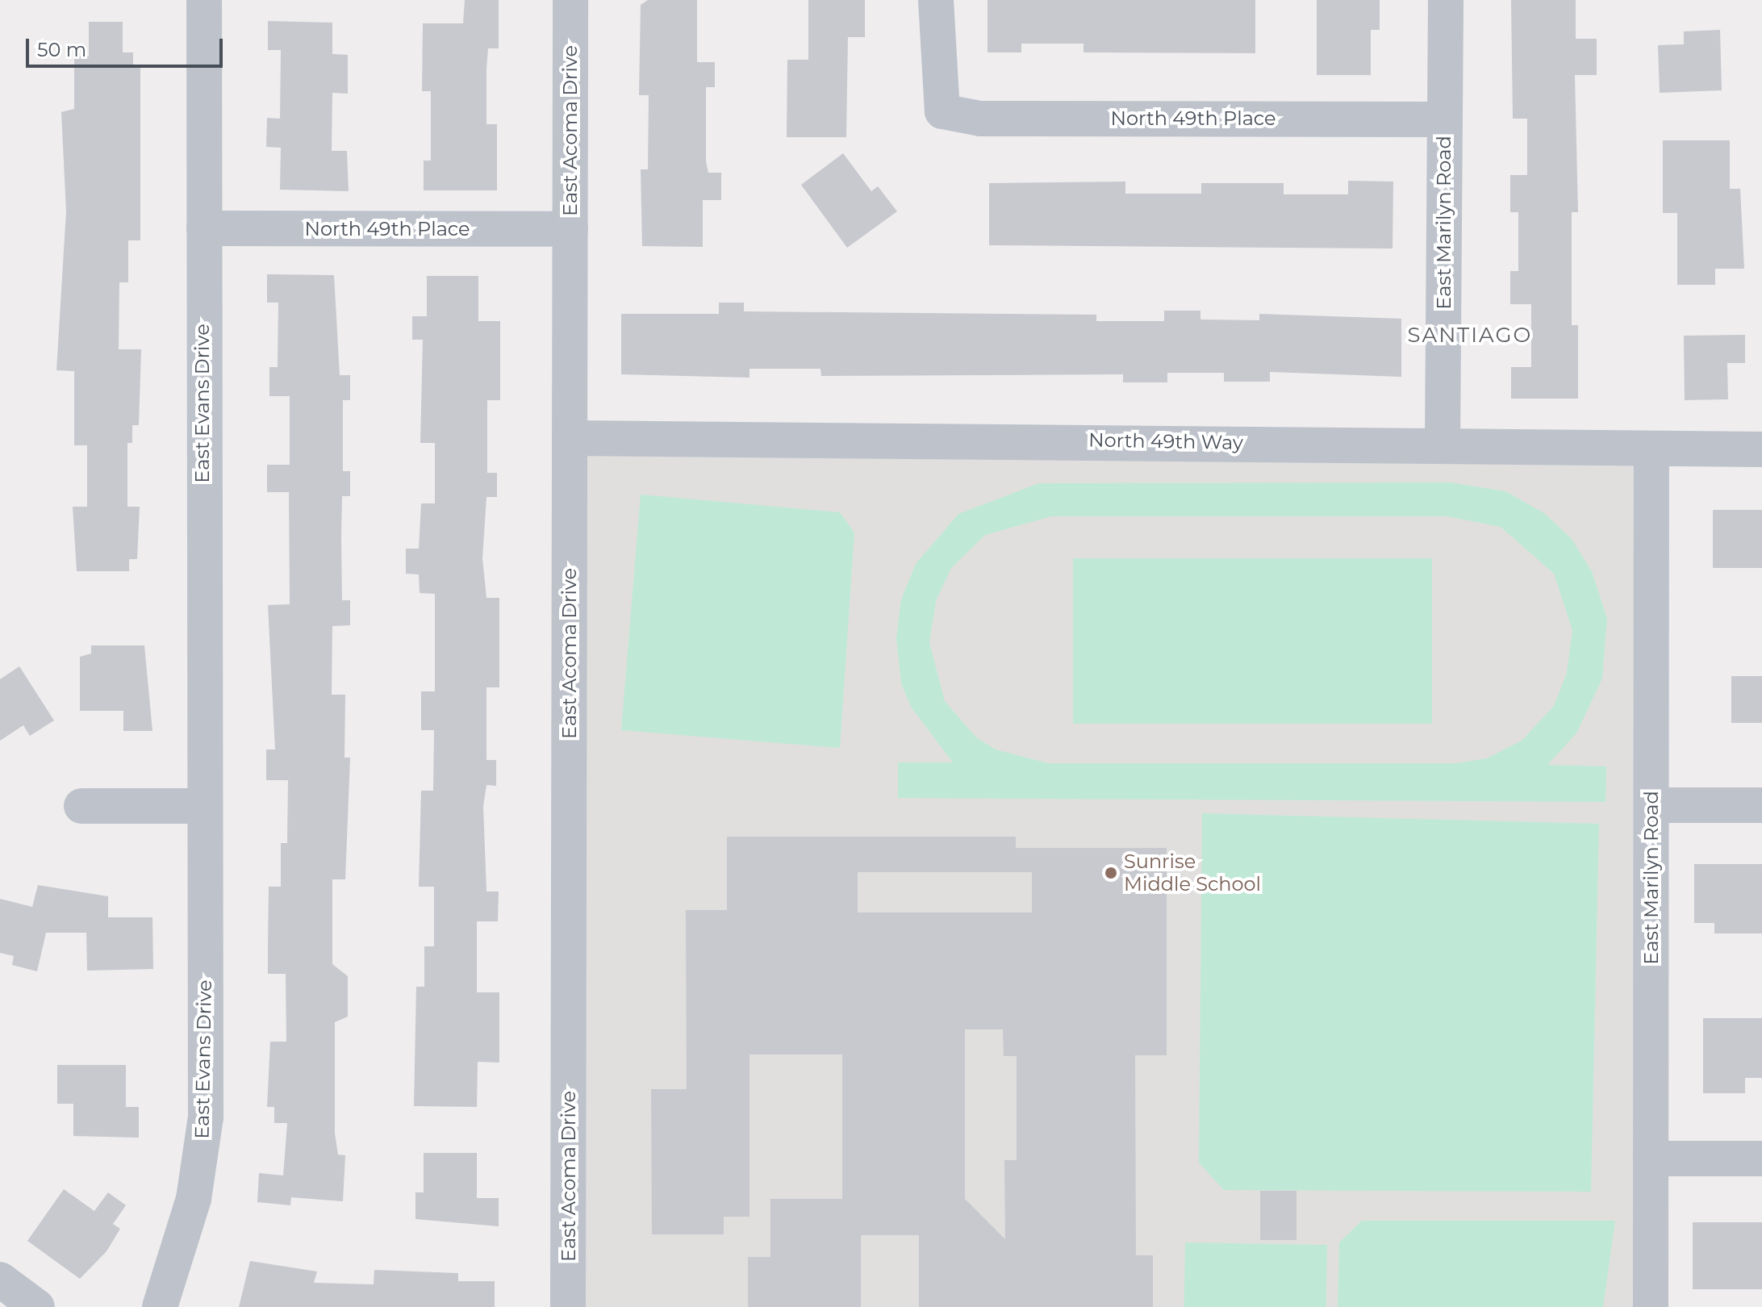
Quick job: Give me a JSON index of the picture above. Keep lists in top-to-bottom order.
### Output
{
  "streets": {
    "street": [
      "North 49th Place",
      "East Acoma Drive",
      "East Marilyn Road",
      "East Evans Drive",
      "North 49th Way"
    ]
  },
  "crossings": [
    ["North 49th Place", "East Acoma Drive"],
    ["North 49th Place", "East Marilyn Road"],
    ["North 49th Place", "East Evans Drive"],
    ["East Acoma Drive", "North 49th Way"],
    ["East Marilyn Road", "North 49th Way"]
  ],
  "districts": ["SANTIAGO"],
  "places": ["Sunrise Middle School"],
  "scale_bar": "50 m"
}
